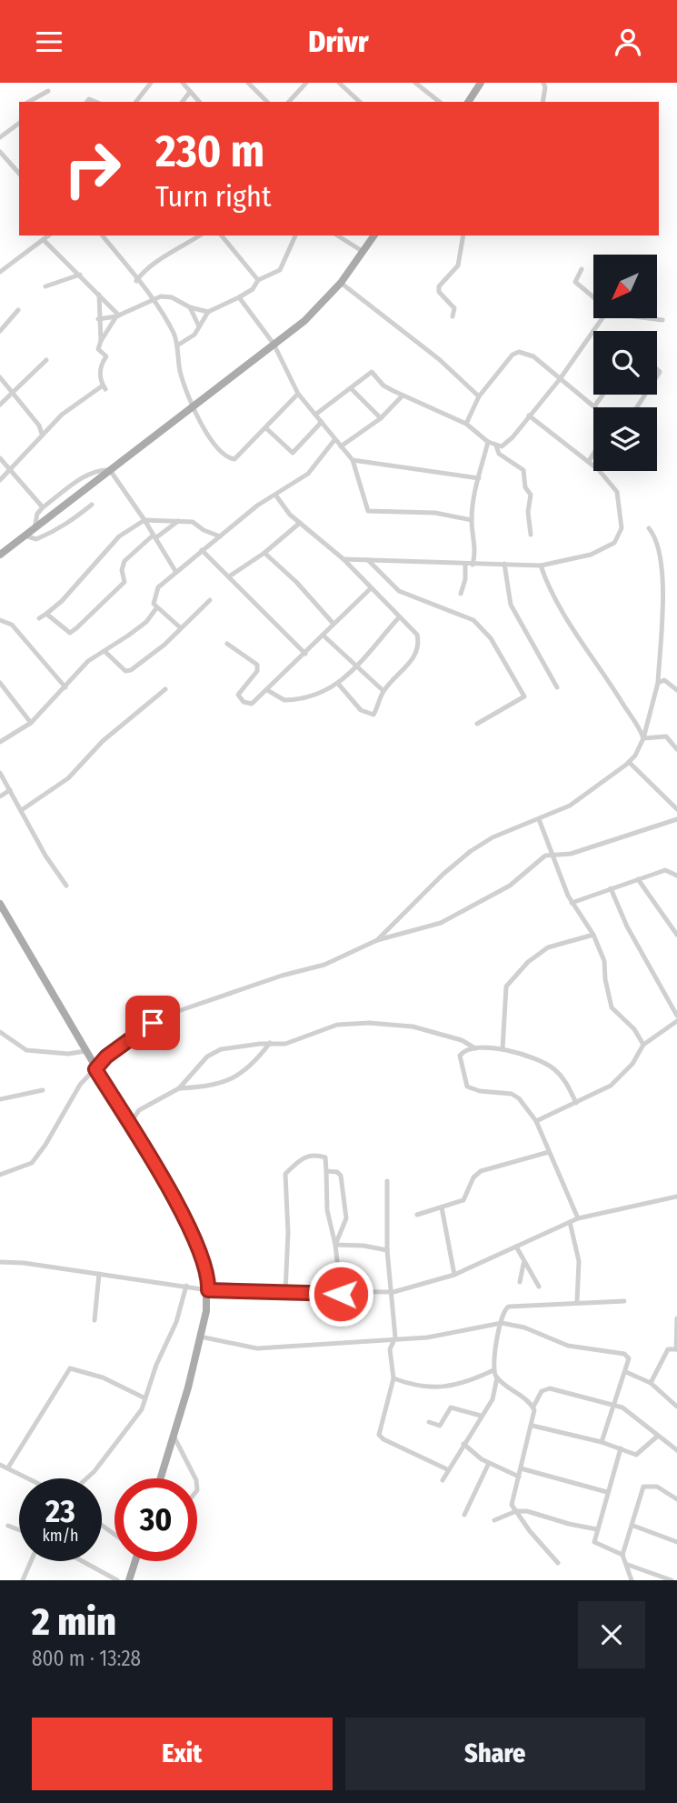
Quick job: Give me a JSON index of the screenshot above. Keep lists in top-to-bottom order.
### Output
{
  "north": "bottom left",
  "page": {
    "header": "Drivr",
    "turn": ["230 m", "Turn right"],
    "speed": "23 km/h",
    "limit": "30",
    "heading": ["2 min", "800 m · 13:28"],
    "buttons": ["Exit", "Share"]
  }
}
